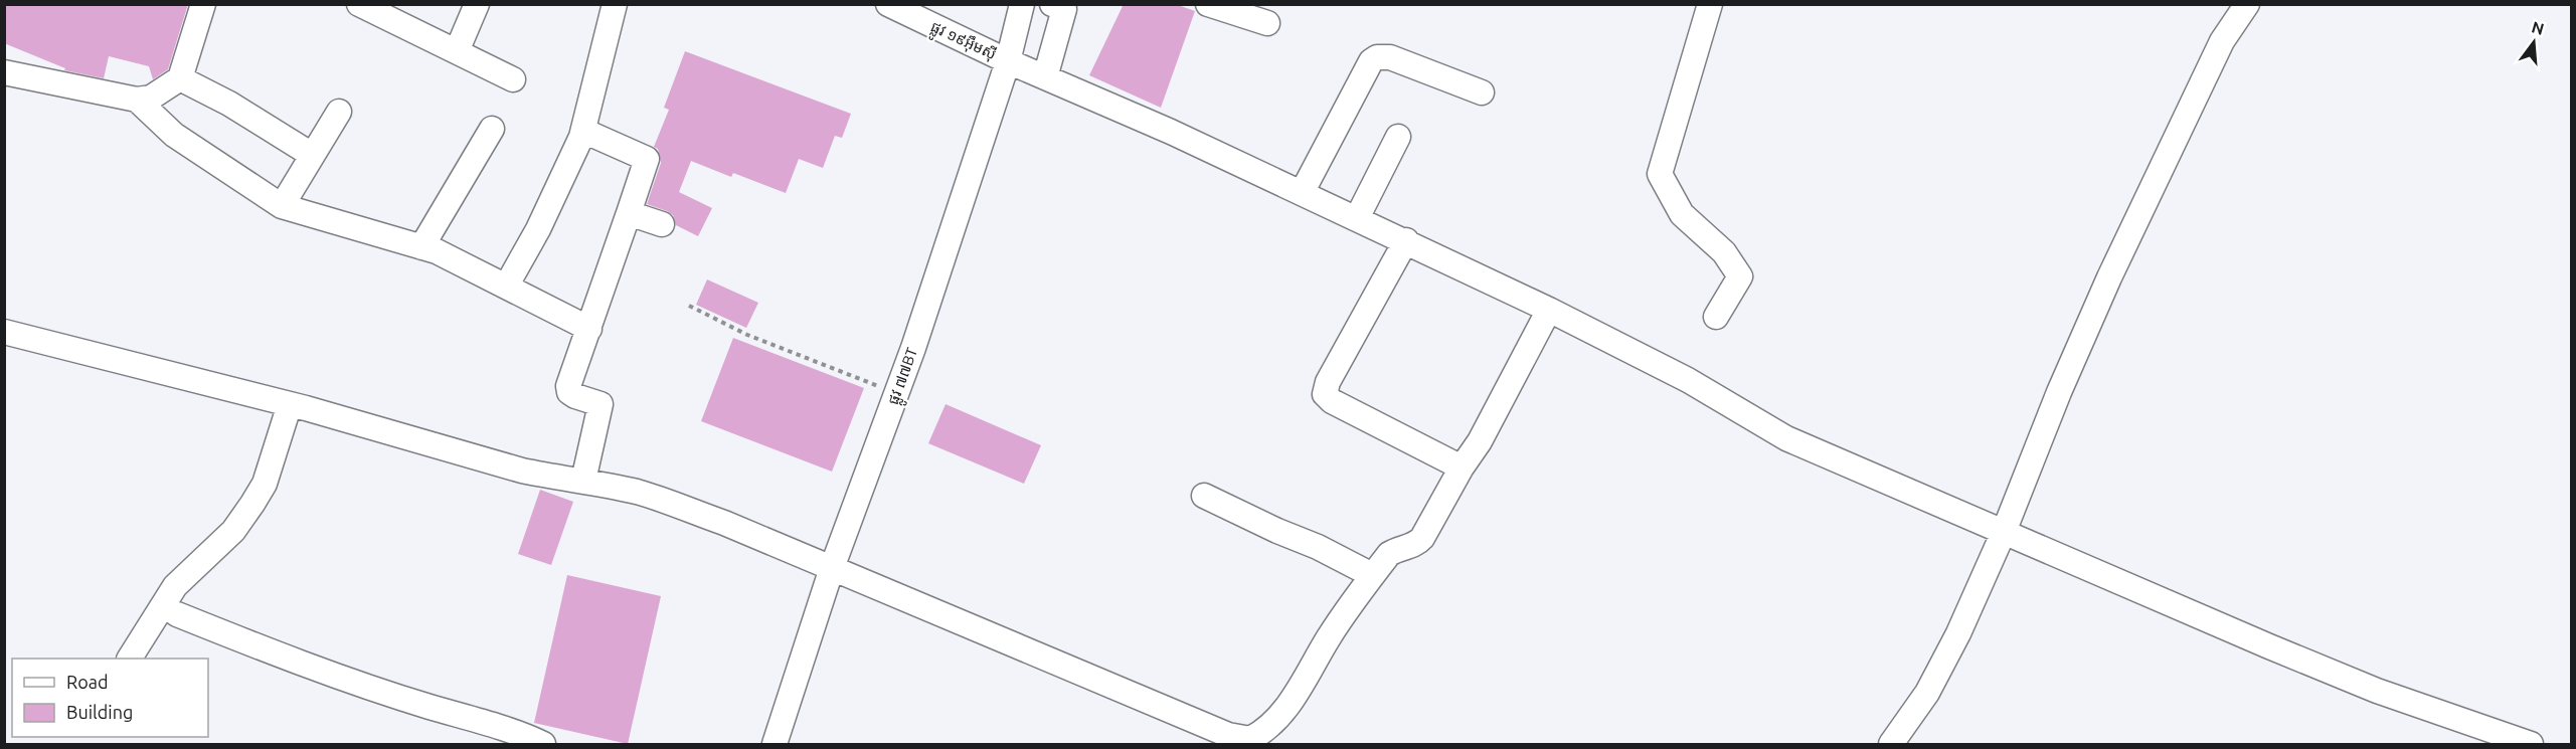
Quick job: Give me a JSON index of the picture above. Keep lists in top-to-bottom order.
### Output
{
  "streets": {
    "street": ["ផ្លូវ ១៩អ៊ឹមស៊ី", "ផ្លូវ ៧៧BT"]
  },
  "crossings": [
    ["ផ្លូវ ១៩អ៊ឹមស៊ី", "ផ្លូវ ៧៧BT"]
  ],
  "legend": ["Road", "Building"],
  "north": "top"
}
